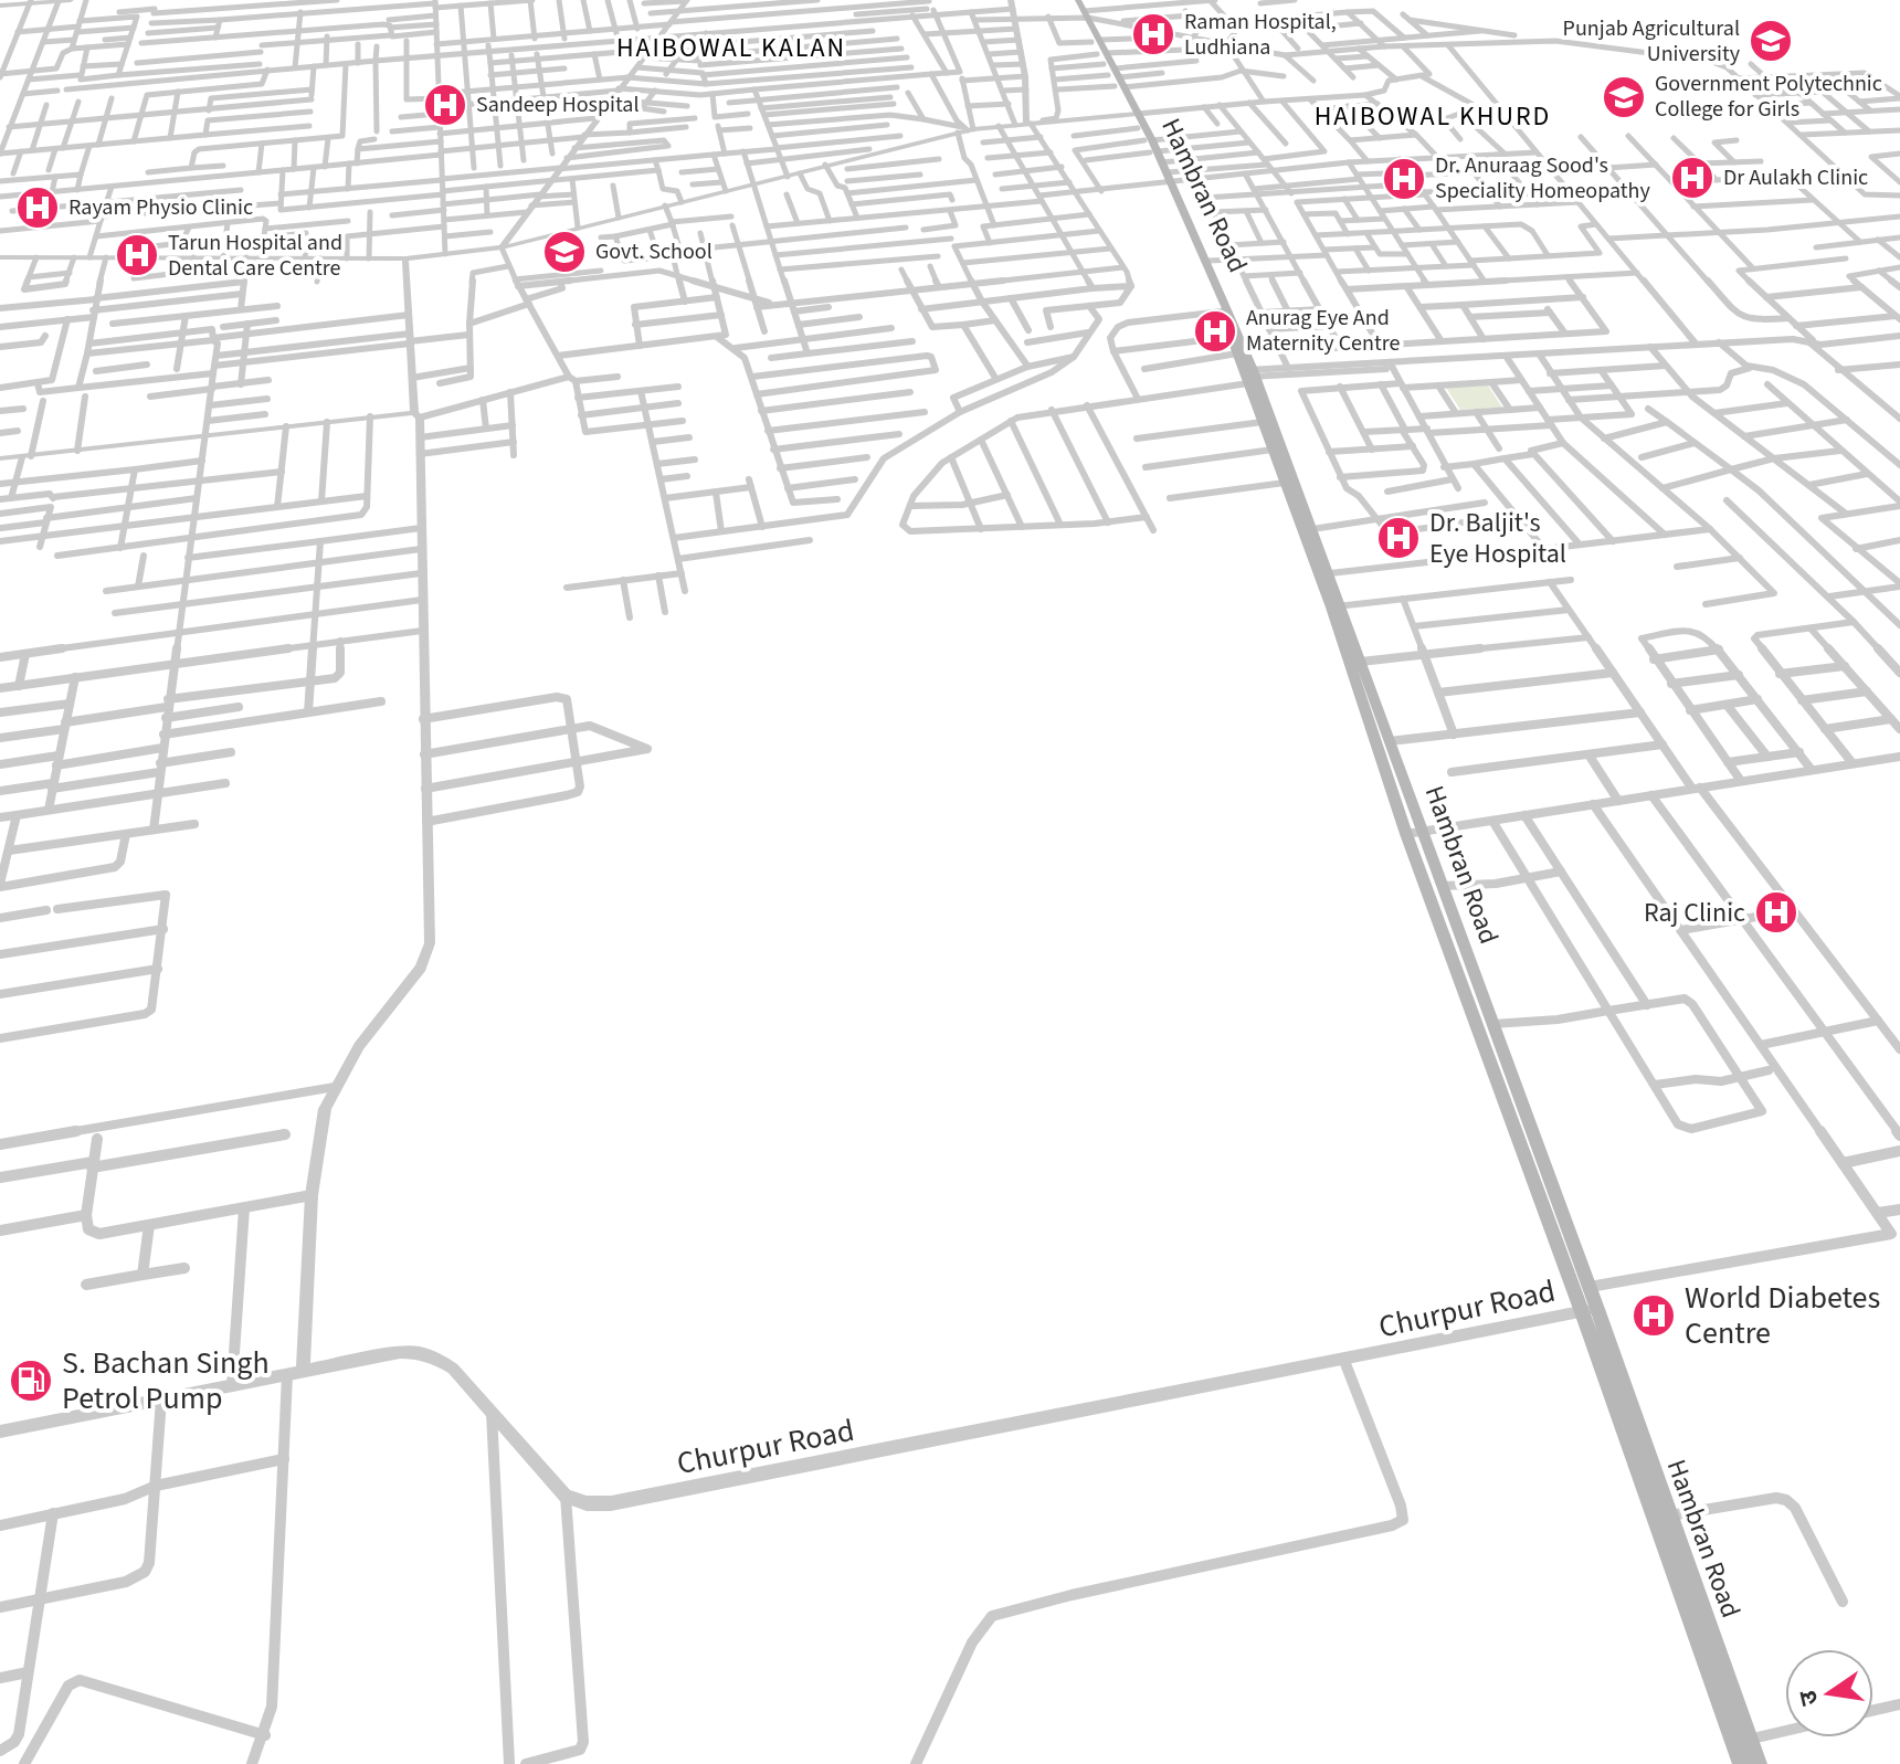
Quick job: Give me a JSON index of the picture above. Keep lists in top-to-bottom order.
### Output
{
  "streets": {
    "main road": ["Hambran Road"],
    "street": ["Churpur Road"]
  },
  "crossings": [
    ["Hambran Road", "Churpur Road"]
  ],
  "districts": ["HAIBOWAL KALAN", "HAIBOWAL KHURD"],
  "places": {
    "hospital": [
      "Raman Hospital, Ludhiana",
      "Sandeep Hospital",
      "Dr Aulakh Clinic",
      "Dr. Anuraag Sood's Speciality Homeopathy",
      "Rayam Physio Clinic",
      "Tarun Hospital and Dental Care Centre",
      "Anurag Eye And Maternity Centre",
      "Dr. Baljit's Eye Hospital",
      "Raj Clinic",
      "World Diabetes Centre"
    ],
    "school or university": ["Punjab Agricultural University", "Government Polytechnic College for Girls", "Govt. School"],
    "fuel station": ["S. Bachan Singh Petrol Pump"]
  },
  "north": "left"
}
